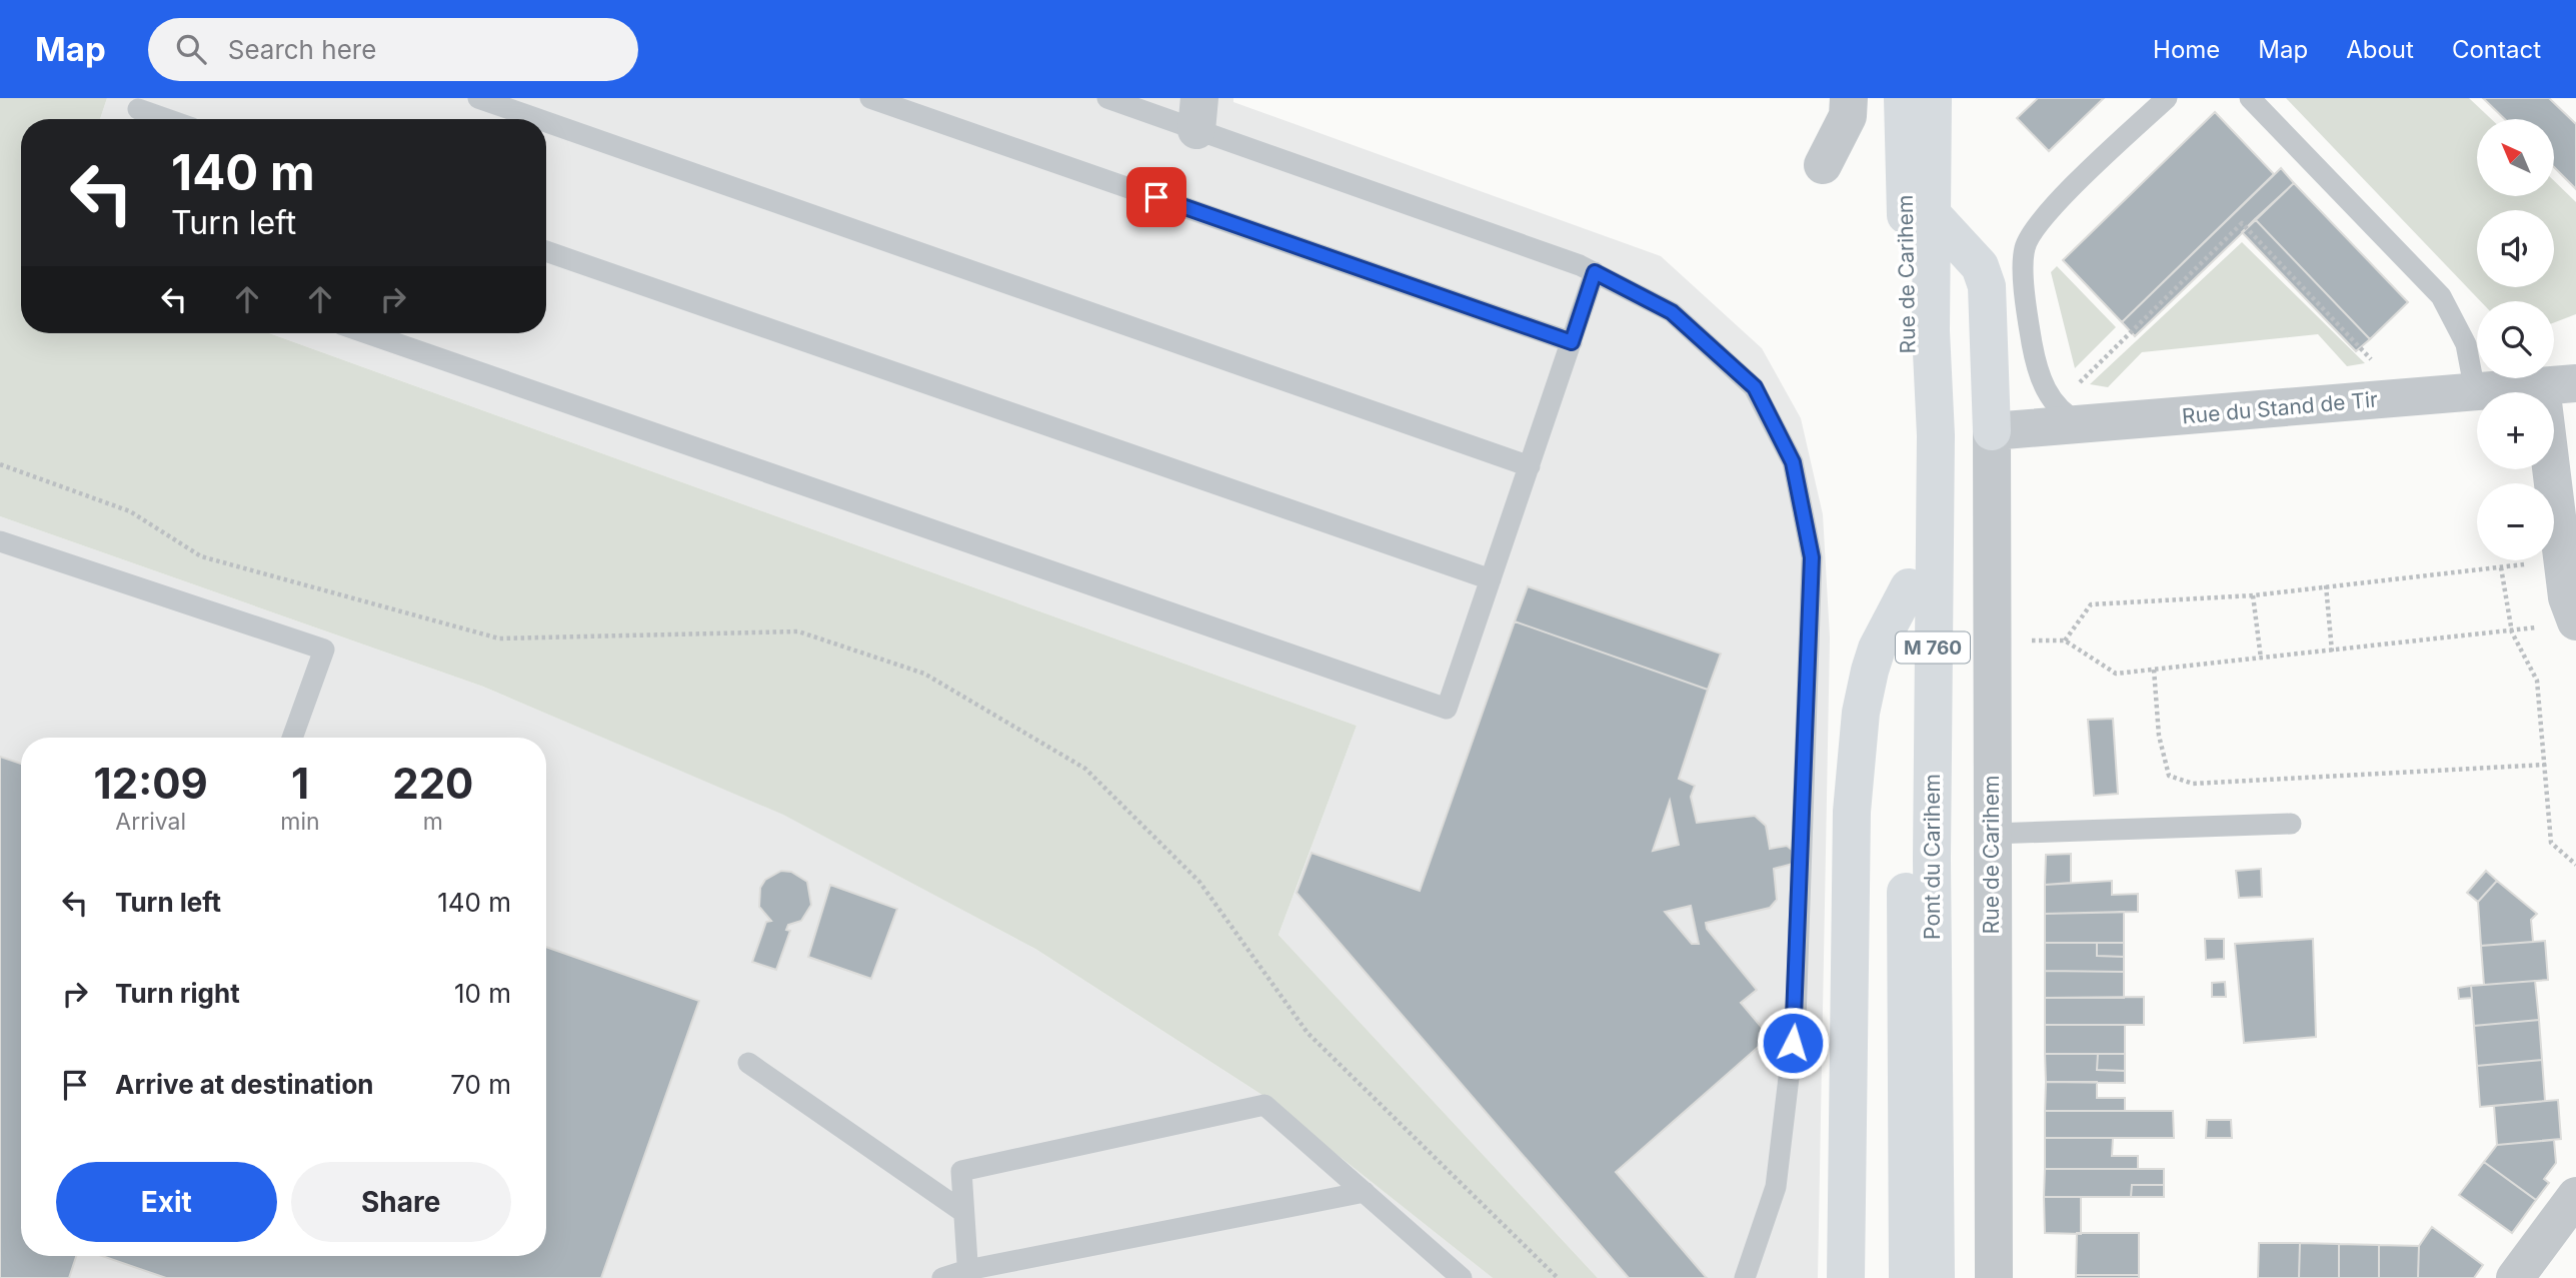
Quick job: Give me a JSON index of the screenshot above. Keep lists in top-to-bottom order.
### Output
{
  "streets": {
    "main road": ["Rue de Carihem", "M 760", "Pont du Carihem"],
    "street": ["Rue du Stand de Tir"]
  },
  "crossings": [
    ["Rue de Carihem", "Rue du Stand de Tir"],
    ["Rue de Carihem", "Pont du Carihem"]
  ],
  "north": "top left",
  "page": {
    "header": "Map",
    "search": "Search here",
    "nav": [
      "Home",
      "Map",
      "About",
      "Contact"
    ],
    "map_buttons": ["+", "−"],
    "turn": ["140 m", "Turn left"],
    "eta": [
      "12:09",
      "Arrival",
      "1",
      "min",
      "220",
      "m"
    ],
    "list": [
      {
        "name": "Turn left",
        "value": "140 m"
      },
      {
        "name": "Turn right",
        "value": "10 m"
      },
      {
        "name": "Arrive at destination",
        "value": "70 m"
      }
    ],
    "buttons": ["Exit", "Share"]
  }
}
